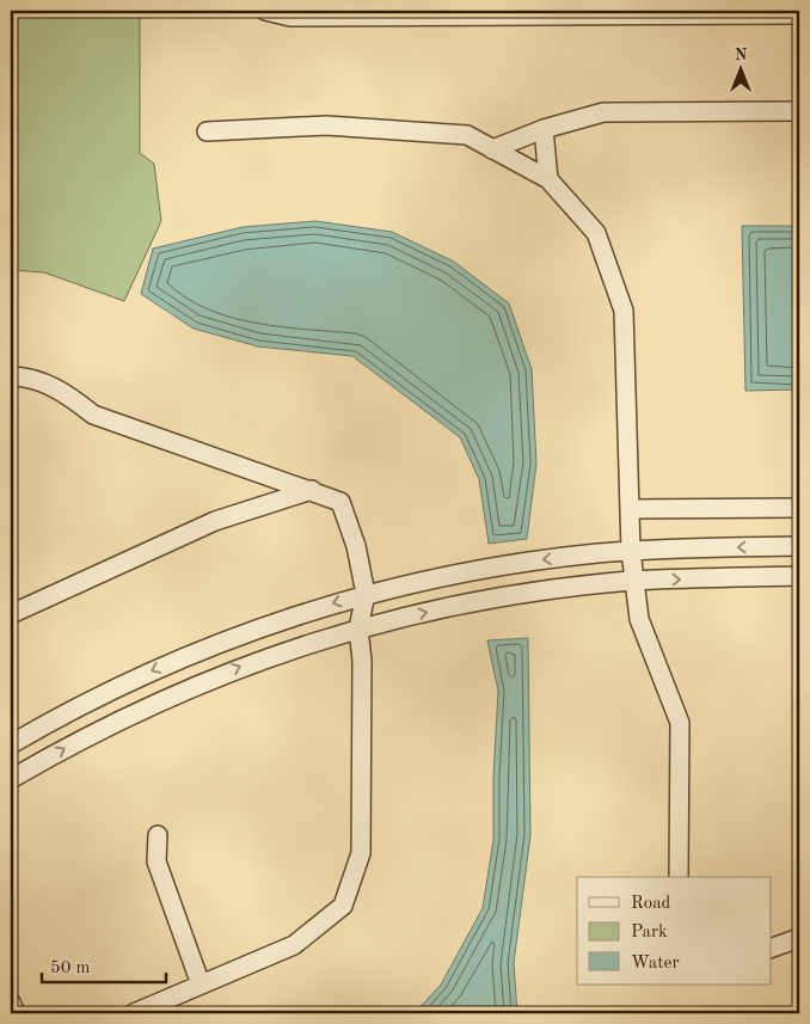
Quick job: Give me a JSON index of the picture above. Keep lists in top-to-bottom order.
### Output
{
  "legend": ["Road", "Park", "Water"],
  "scale_bar": "50 m",
  "north": "top"
}
